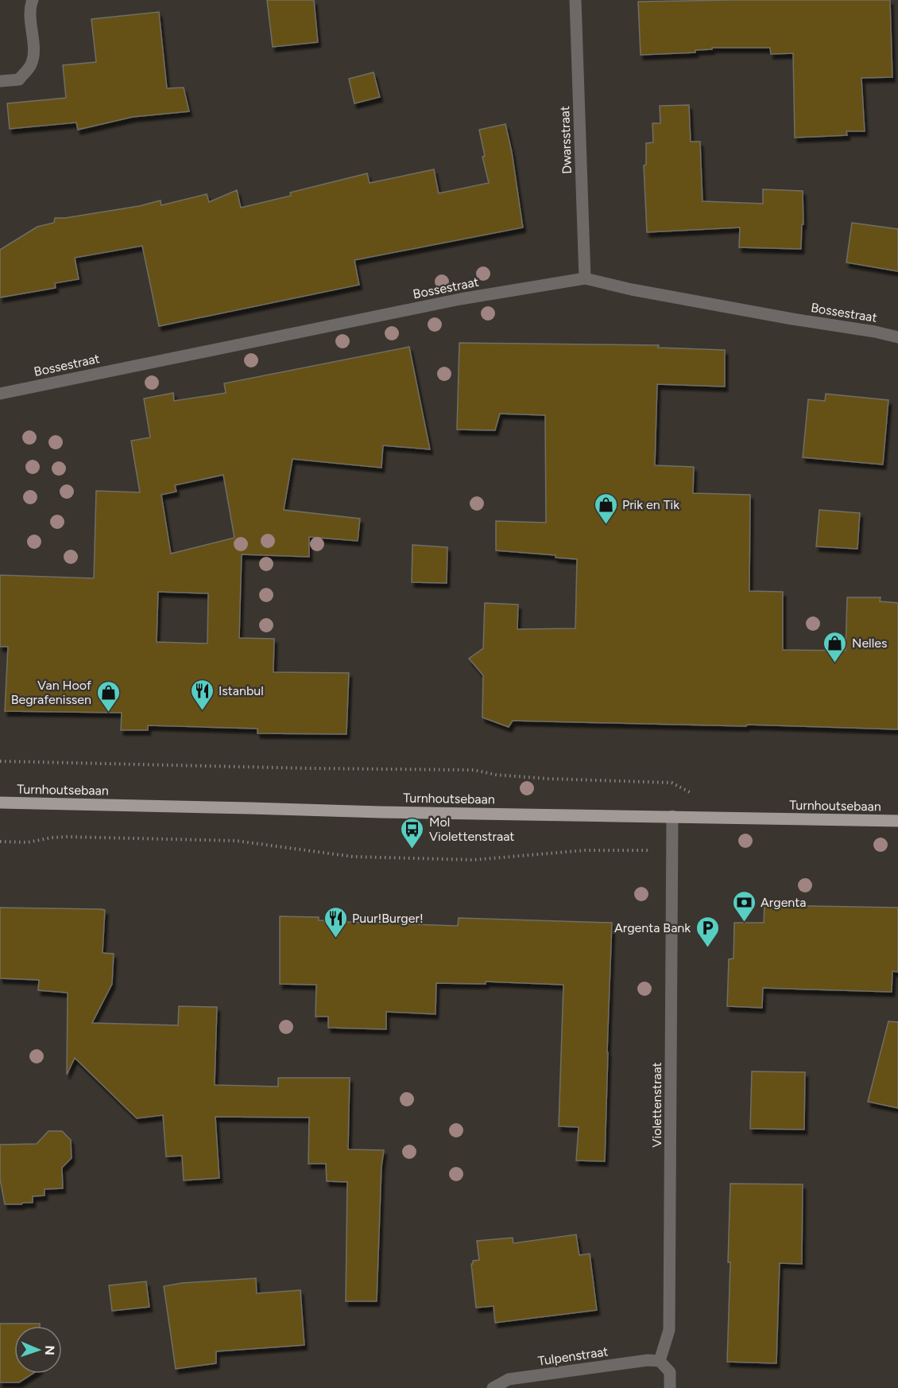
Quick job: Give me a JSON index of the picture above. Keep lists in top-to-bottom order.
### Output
{
  "streets": {
    "main road": ["Turnhoutsebaan"],
    "street": [
      "Dwarsstraat",
      "Bossestraat",
      "Violettenstraat",
      "Tulpenstraat"
    ]
  },
  "crossings": [
    ["Dwarsstraat", "Bossestraat"],
    ["Turnhoutsebaan", "Violettenstraat"],
    ["Violettenstraat", "Tulpenstraat"]
  ],
  "places": {
    "shop": ["Prik en Tik", "Nelles", "Van Hoof Begrafenissen"],
    "restaurant": ["Istanbul", "Puur!Burger!"],
    "bus stop": ["Mol Violettenstraat"],
    "bank": ["Argenta"],
    "parking": ["Argenta Bank"]
  },
  "north": "right"
}
